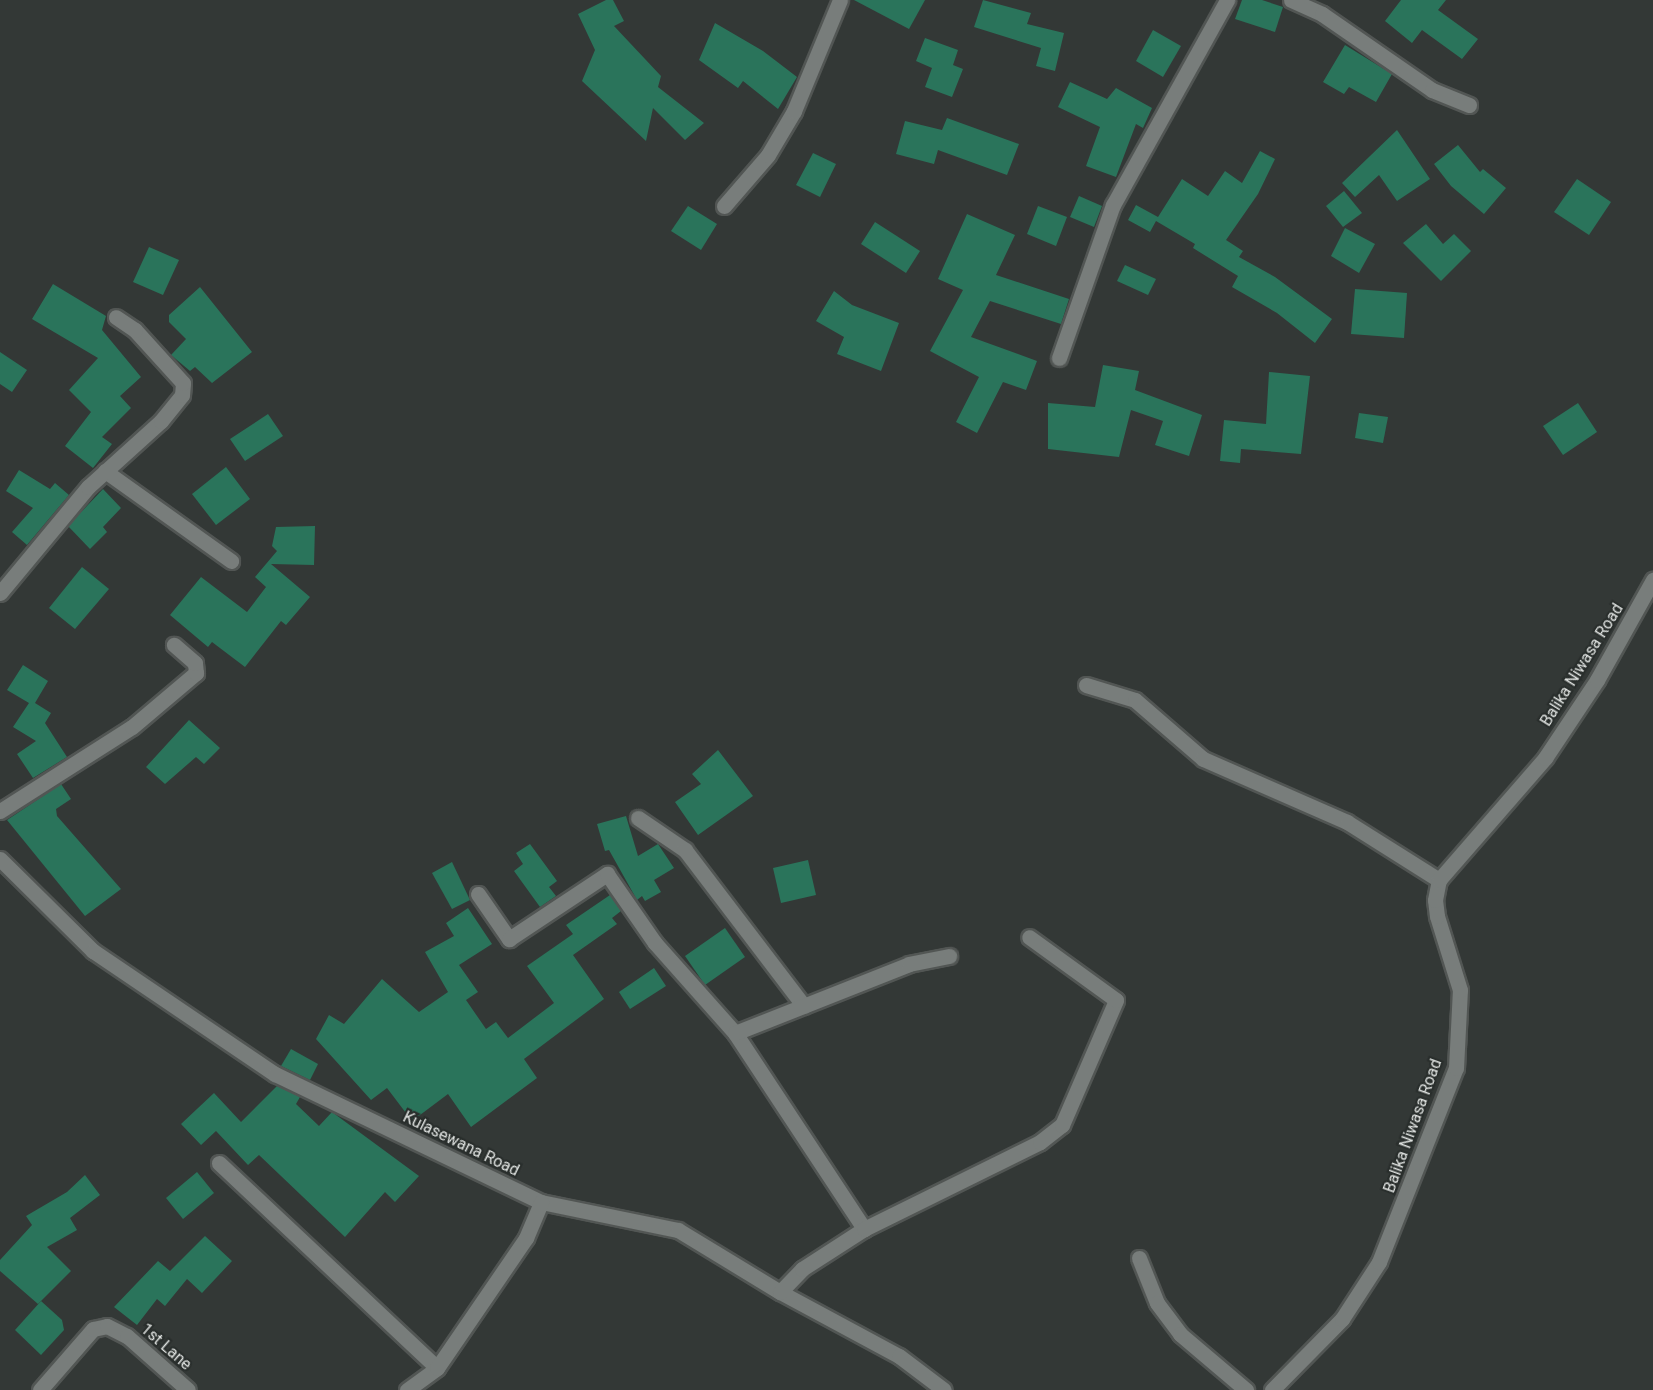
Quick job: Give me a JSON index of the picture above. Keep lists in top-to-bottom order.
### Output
{
  "streets": {
    "street": ["Balika Niwasa Road", "Kulasewana Road", "1st Lane"]
  }
}
